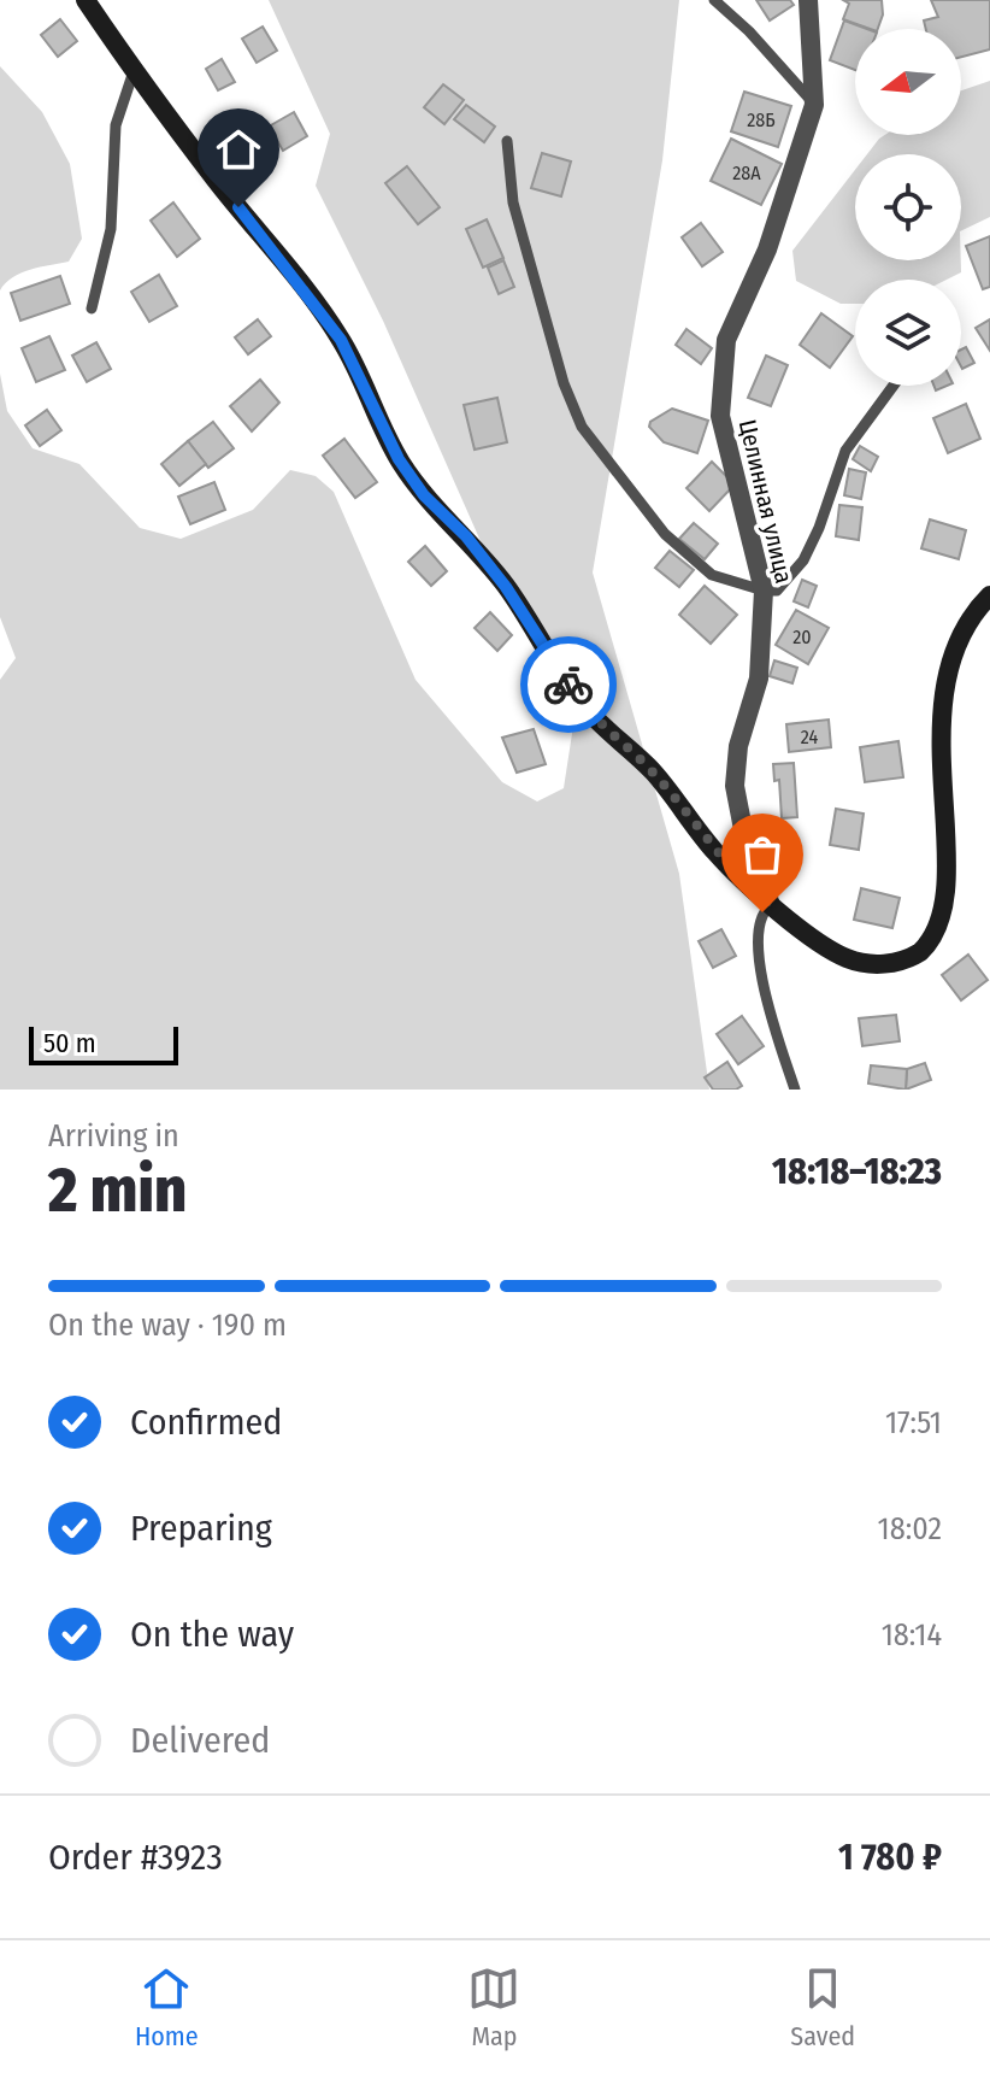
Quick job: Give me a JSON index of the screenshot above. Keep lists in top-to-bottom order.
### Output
{
  "streets": {
    "street": ["Целинная улица"]
  },
  "house_numbers": [
    "28Б",
    "28А",
    "20",
    "24"
  ],
  "scale_bar": "50 m",
  "north": "left",
  "page": {
    "scale": "50 m",
    "heading": ["2 min", "Arriving in", "18:18–18:23"],
    "panel": ["Order #3923", "1 780 ₽"],
    "bar": "On the way · 190 m",
    "list": [
      ["Confirmed", "17:51"],
      ["Preparing", "18:02"],
      ["On the way", "18:14"],
      "Delivered"
    ],
    "tabs": ["Home", "Map", "Saved"]
  }
}
